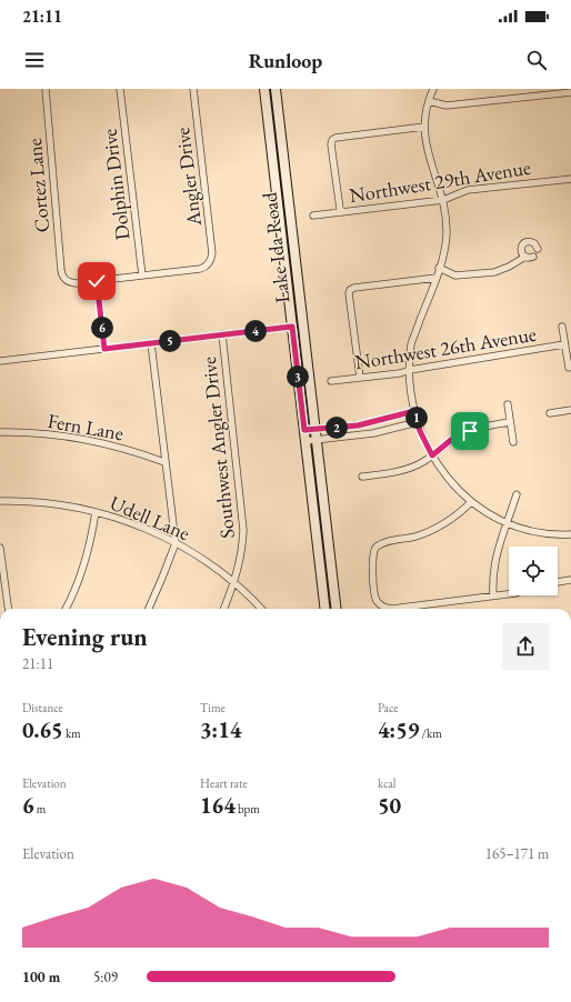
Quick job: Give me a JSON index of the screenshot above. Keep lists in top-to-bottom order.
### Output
{
  "streets": {
    "street": [
      "Angler Drive",
      "Northwest 29th Avenue",
      "Dolphin Drive",
      "Cortez Lane",
      "Lake Ida Road",
      "Northwest 26th Avenue",
      "Fern Lane",
      "Southwest Angler Drive",
      "Udell Lane"
    ]
  },
  "crossings": [
    ["Angler Drive", "Dolphin Drive"],
    ["Southwest Angler Drive", "Udell Lane"]
  ],
  "page": {
    "status": "21:11",
    "header": "Runloop",
    "pins": [
      "6",
      "4",
      "5",
      "3",
      "1",
      "2"
    ],
    "heading": ["Evening run", "21:11"],
    "stats": [
      ["Distance", "0.65 km"],
      ["Time", "3:14"],
      ["Pace", "4:59 /km"],
      ["Elevation", "6 m"],
      ["Heart rate", "164 bpm"],
      ["kcal", "50"]
    ],
    "chart": ["Elevation", "165–171 m"],
    "list": [
      {
        "name": "100 m",
        "note": "5:09"
      }
    ]
  }
}
